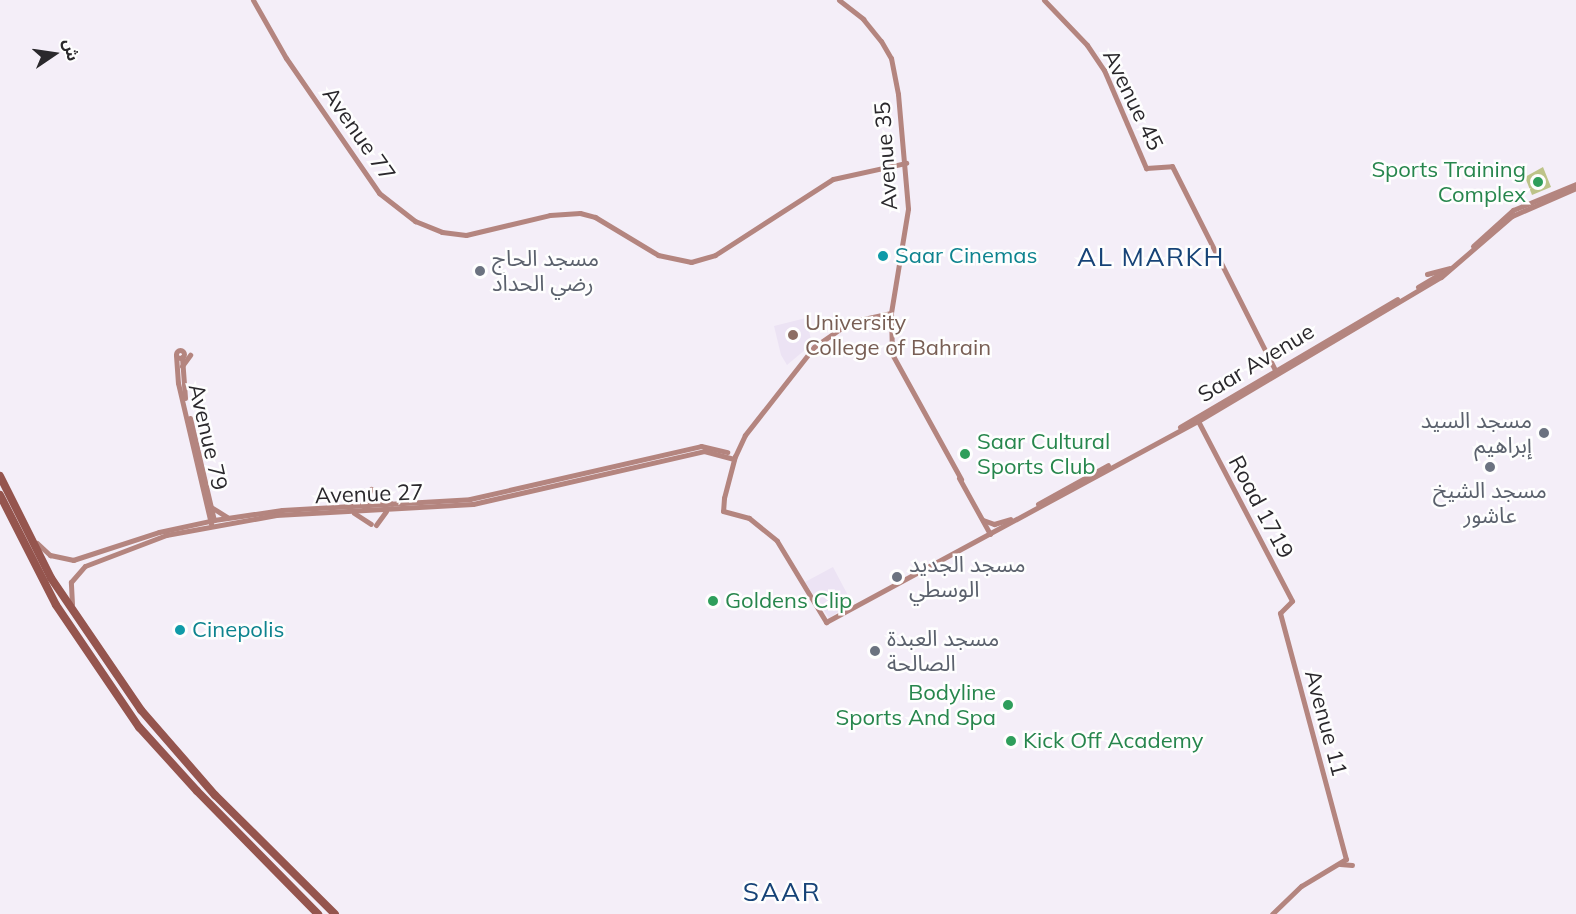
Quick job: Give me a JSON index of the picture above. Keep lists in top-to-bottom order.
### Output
{
  "streets": {
    "street": [
      "Avenue 45",
      "Avenue 77",
      "Avenue 35",
      "Saar Avenue",
      "Avenue 79",
      "Avenue 27",
      "Road 1719",
      "Avenue 11"
    ]
  },
  "crossings": [
    ["Avenue 45", "Saar Avenue"],
    ["Avenue 77", "Avenue 35"],
    ["Avenue 35", "Saar Avenue"],
    ["Saar Avenue", "Road 1719"],
    ["Avenue 79", "Avenue 27"],
    ["Road 1719", "Avenue 11"]
  ],
  "districts": ["AL MARKH", "SAAR"],
  "places": [
    "Sports Training Complex",
    "Saar Cinemas",
    "مسجد الحاج رضي الحداد",
    "University College of Bahrain",
    "مسجد السيد إبراهيم",
    "Saar Cultural Sports Club",
    "مسجد الشيخ عاشور",
    "مسجد الجديد الوسطي",
    "Goldens Clip",
    "Cinepolis",
    "مسجد العبدة الصالحة",
    "Bodyline Sports And Spa",
    "Kick Off Academy"
  ],
  "north": "right"
}
